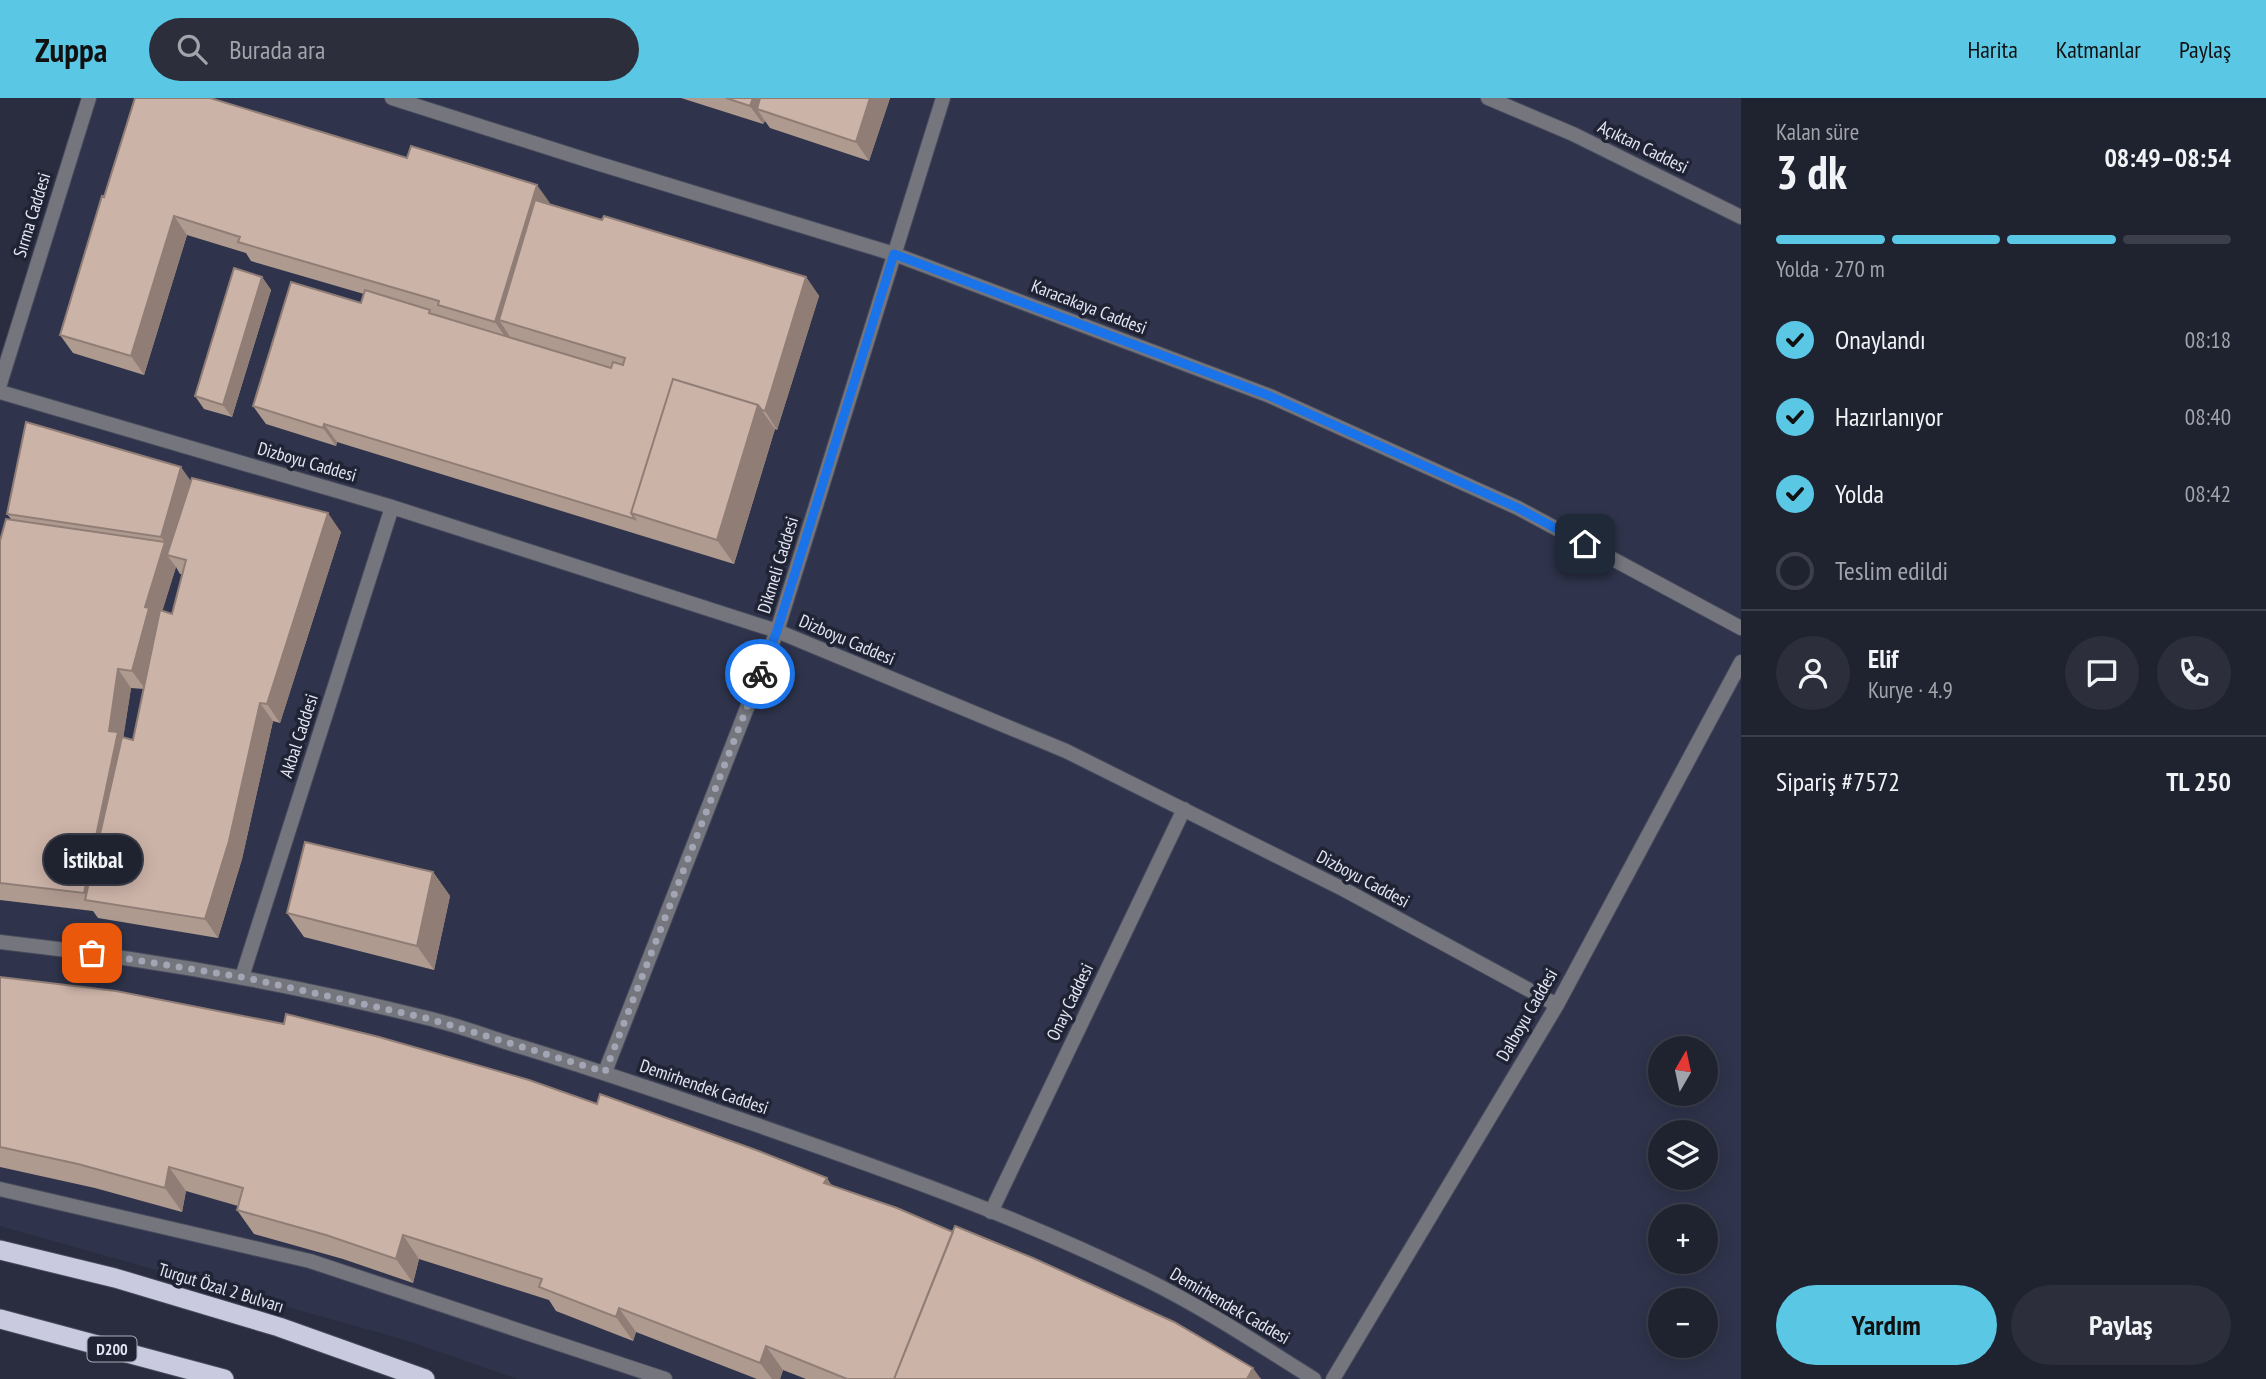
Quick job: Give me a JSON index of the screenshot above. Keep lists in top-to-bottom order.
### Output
{
  "streets": {
    "highway": ["Turgut Özal 2 Bulvarı", "D200"],
    "street": [
      "Açıktan Caddesi",
      "Sırma Caddesi",
      "Karacakaya Caddesi",
      "Dizboyu Caddesi",
      "Dikmeli Caddesi",
      "Akbal Caddesi",
      "Onay Caddesi",
      "Dalboyu Caddesi",
      "Demirhendek Caddesi"
    ]
  },
  "crossings": [
    ["Karacakaya Caddesi", "Dikmeli Caddesi"],
    ["Dizboyu Caddesi", "Dikmeli Caddesi"],
    ["Dizboyu Caddesi", "Akbal Caddesi"],
    ["Dizboyu Caddesi", "Onay Caddesi"],
    ["Dizboyu Caddesi", "Dalboyu Caddesi"],
    ["Dikmeli Caddesi", "Demirhendek Caddesi"],
    ["Akbal Caddesi", "Demirhendek Caddesi"],
    ["Onay Caddesi", "Demirhendek Caddesi"]
  ],
  "places": ["İstikbal"],
  "north": "top",
  "page": {
    "header": "Zuppa",
    "search": "Burada ara",
    "nav": ["Harita", "Katmanlar", "Paylaş"],
    "heading": ["3 dk", "Kalan süre", "08:49–08:54"],
    "panel": [
      "Elif",
      "Kurye · 4.9",
      "Sipariş #7572",
      "TL 250"
    ],
    "bar": "Yolda · 270 m",
    "list": [
      ["Onaylandı", "08:18"],
      ["Hazırlanıyor", "08:40"],
      ["Yolda", "08:42"],
      "Teslim edildi"
    ],
    "bubble": "İstikbal",
    "map_buttons": ["+", "−"],
    "buttons": ["Yardım", "Paylaş"]
  }
}
